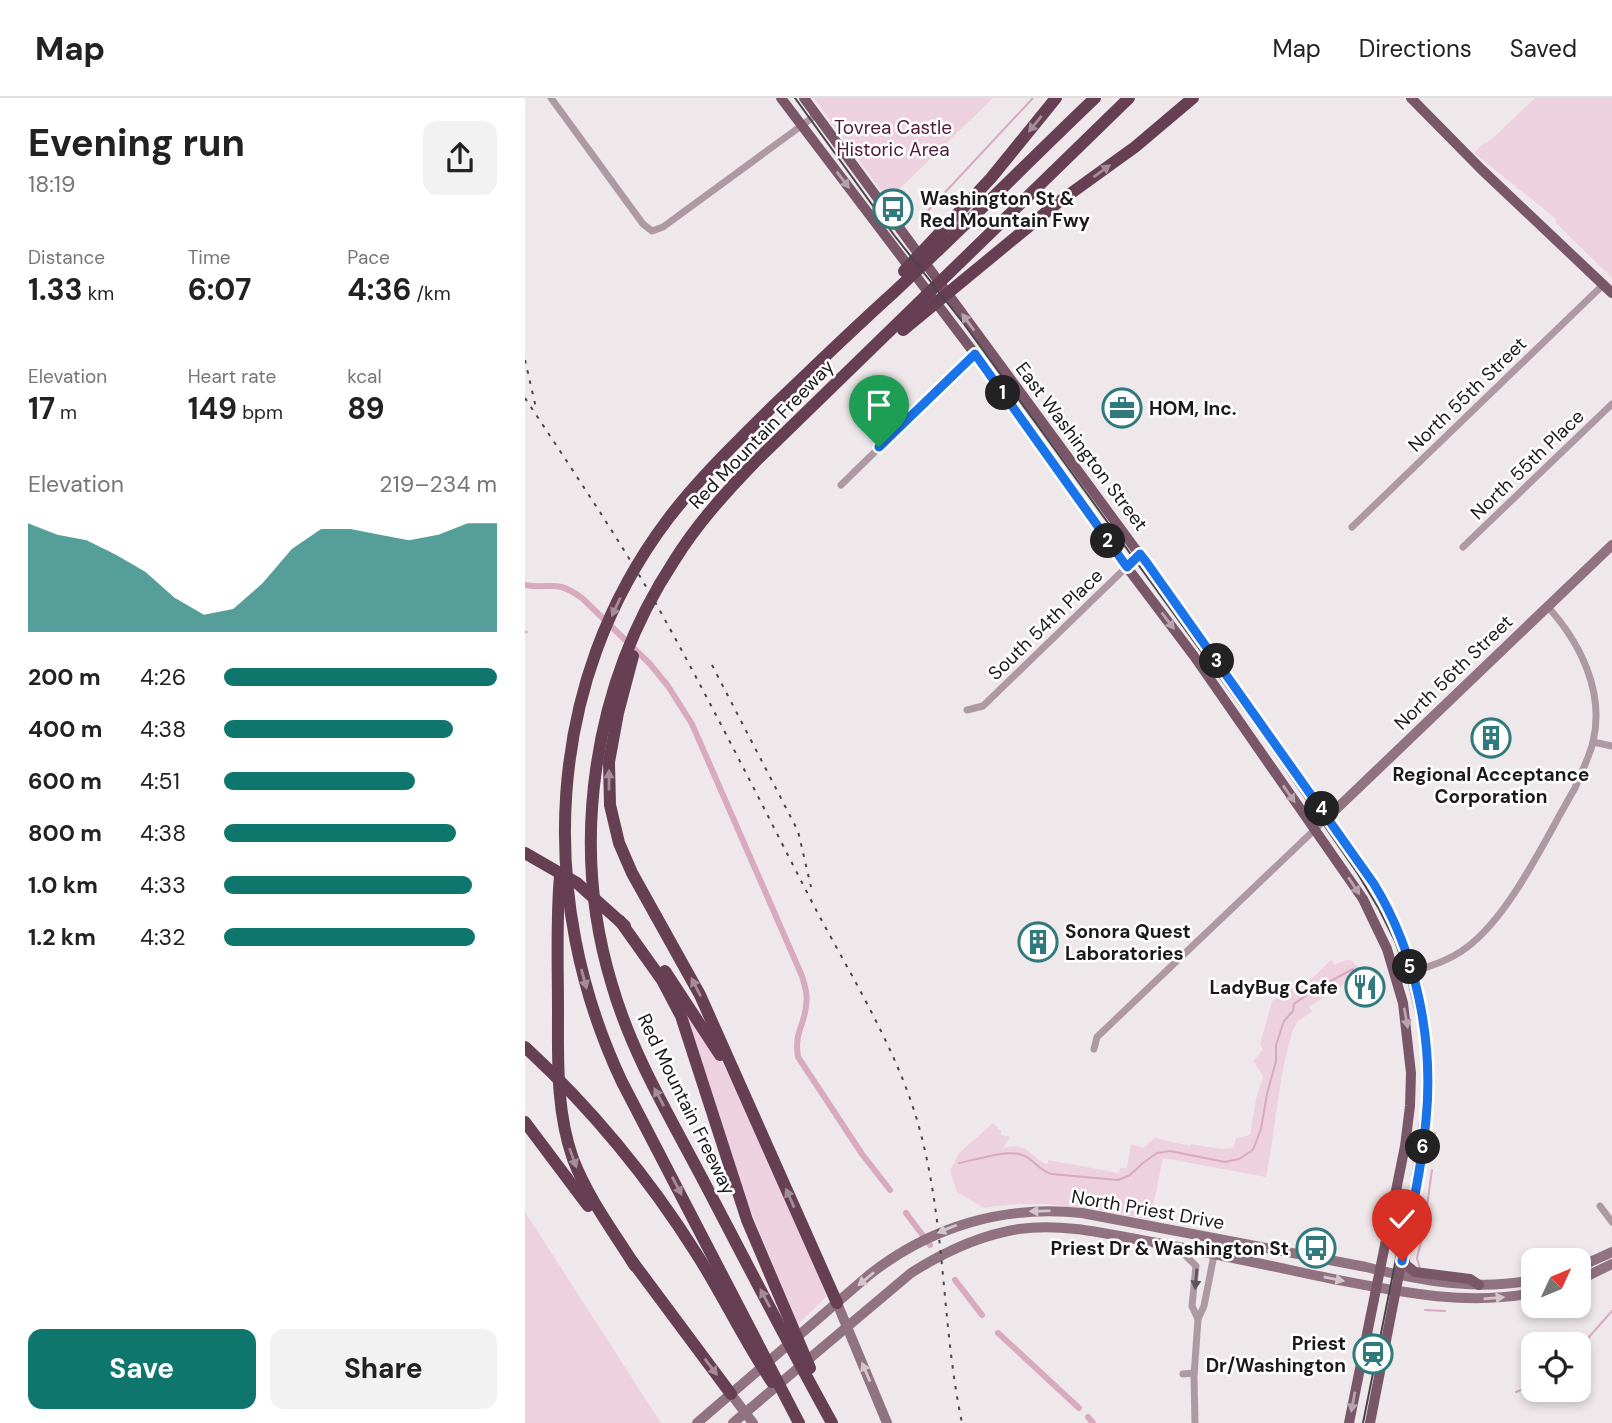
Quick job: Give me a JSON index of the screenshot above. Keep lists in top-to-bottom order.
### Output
{
  "streets": {
    "highway": ["Red Mountain Freeway"],
    "main road": ["East Washington Street", "North 56th Street", "North Priest Drive"],
    "street": ["North 55th Street", "North 55th Place", "South 54th Place"]
  },
  "crossings": [
    ["East Washington Street", "South 54th Place"],
    ["East Washington Street", "North 56th Street"]
  ],
  "parks": ["Tovrea Castle Historic Area"],
  "places": {
    "bus stop": ["Washington St & Red Mountain Fwy", "Priest Dr & Washington St"],
    "office": ["HOM, Inc."],
    "building": ["Regional Acceptance Corporation", "Sonora Quest Laboratories"],
    "restaurant": ["LadyBug Cafe"],
    "station": ["Priest Dr/Washington"]
  },
  "north": "top right",
  "page": {
    "header": "Map",
    "nav": ["Map", "Directions", "Saved"],
    "heading": ["Evening run", "18:19"],
    "stats": [
      ["Distance", "1.33 km"],
      ["Time", "6:07"],
      ["Pace", "4:36 /km"],
      ["Elevation", "17 m"],
      ["Heart rate", "149 bpm"],
      ["kcal", "89"]
    ],
    "pins": [
      "1",
      "2",
      "3",
      "4",
      "5",
      "6"
    ],
    "chart": ["Elevation", "219–234 m"],
    "list": [
      {
        "name": "200 m",
        "note": "4:26"
      },
      {
        "name": "400 m",
        "note": "4:38"
      },
      {
        "name": "600 m",
        "note": "4:51"
      },
      {
        "name": "800 m",
        "note": "4:38"
      },
      {
        "name": "1.0 km",
        "note": "4:33"
      },
      {
        "name": "1.2 km",
        "note": "4:32"
      }
    ],
    "buttons": ["Save", "Share"]
  }
}
